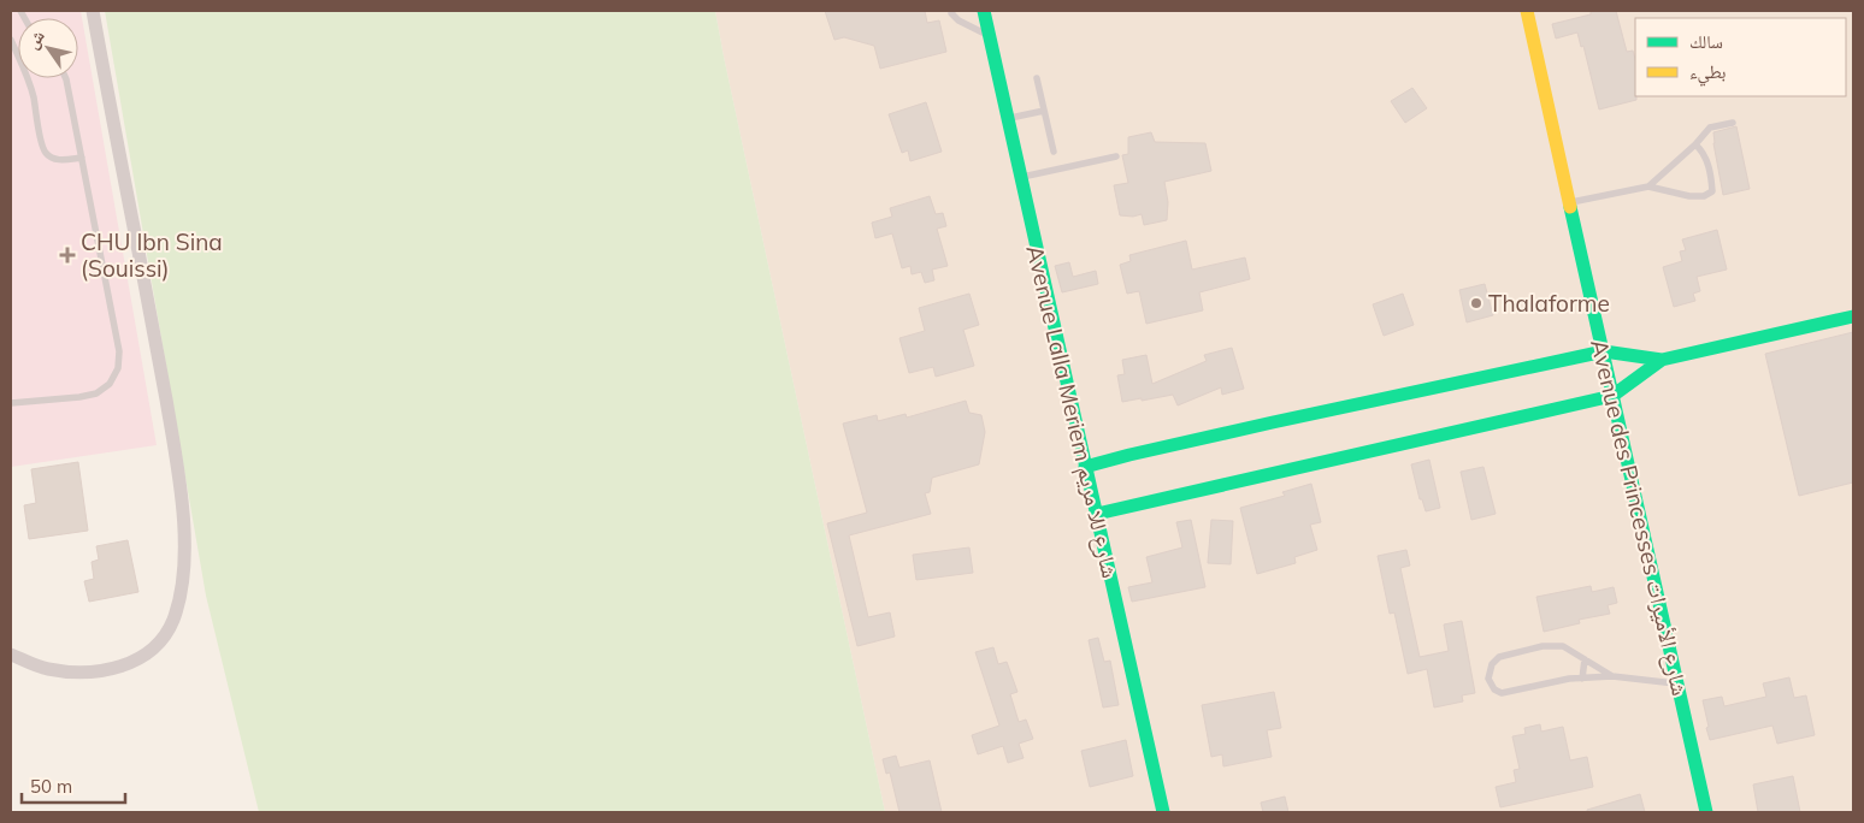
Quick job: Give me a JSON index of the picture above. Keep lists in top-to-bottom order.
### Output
{
  "streets": {
    "street": ["Avenue Lalla Meriem شارع للا مريم", "Avenue des Princesses شارع الأميرات"]
  },
  "places": {
    "health": ["CHU Ibn Sina (Souissi)"],
    "other": ["Thalaforme"]
  },
  "legend": ["سالك", "بطيء"],
  "scale_bar": "50 m",
  "north": "top left"
}
